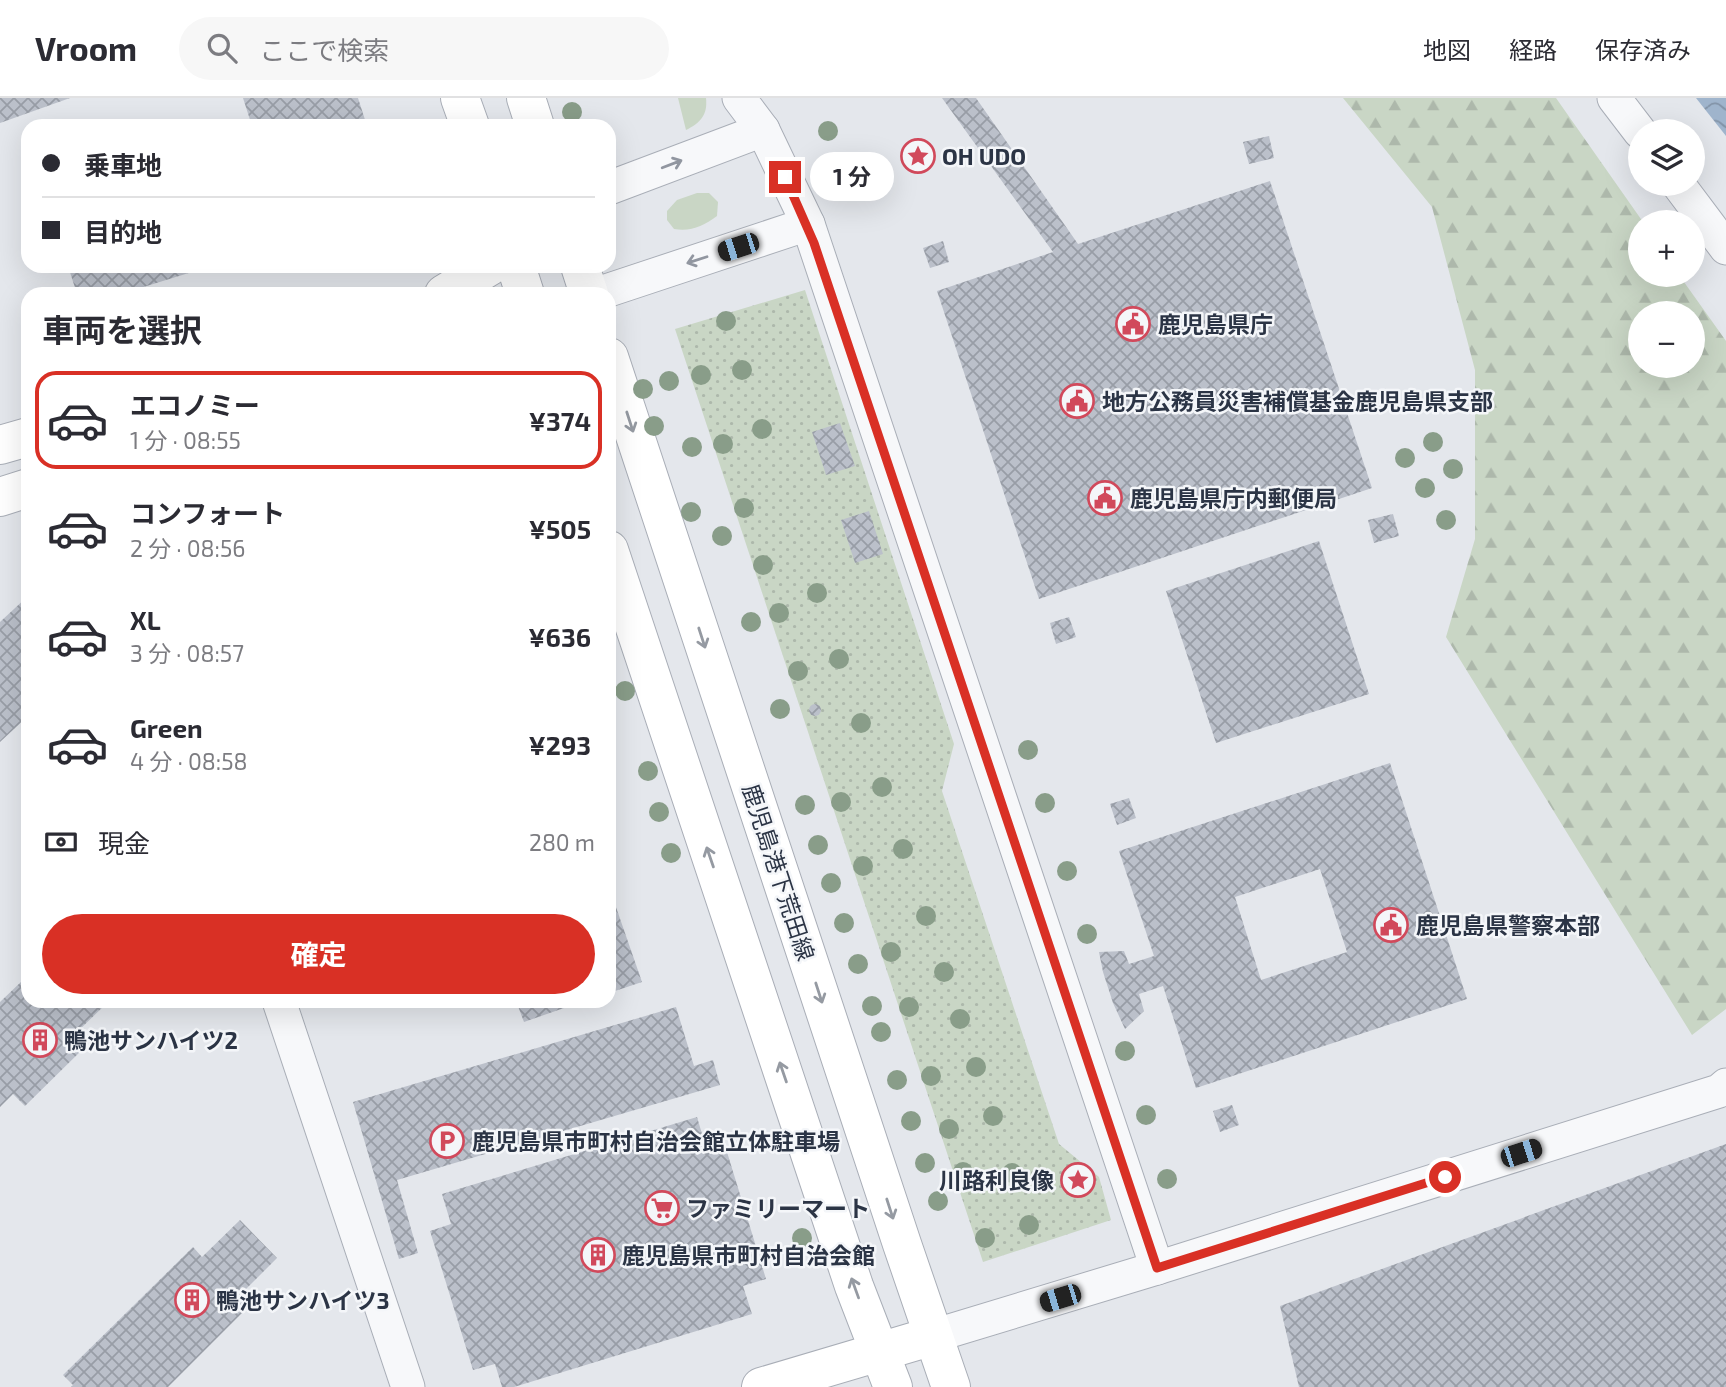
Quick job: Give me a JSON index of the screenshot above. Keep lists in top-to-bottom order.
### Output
{
  "streets": {
    "main road": ["鹿児島港下荒田線"]
  },
  "places": {
    "place": ["OH UDO", "川路利良像"],
    "public building": [
      "鹿児島県庁",
      "地方公務員災害補償基金鹿児島県支部",
      "鹿児島県庁内郵便局",
      "鹿児島県警察本部"
    ],
    "building": ["鴨池サンハイツ2", "鹿児島県市町村自治会館", "鴨池サンハイツ3"],
    "parking": ["鹿児島県市町村自治会館立体駐車場"],
    "supermarket": ["ファミリーマート"]
  },
  "page": {
    "header": "Vroom",
    "search": "ここで検索",
    "nav": ["地図", "経路", "保存済み"],
    "map_buttons": ["+", "−"],
    "banner": ["乗車地", "目的地"],
    "bubble": "1 分",
    "heading": "車両を選択",
    "list": [
      {
        "name": "エコノミー",
        "note": "1 分 · 08:55",
        "value": "¥374"
      },
      {
        "name": "コンフォート",
        "note": "2 分 · 08:56",
        "value": "¥505"
      },
      {
        "name": "XL",
        "note": "3 分 · 08:57",
        "value": "¥636"
      },
      {
        "name": "Green",
        "note": "4 分 · 08:58",
        "value": "¥293"
      }
    ],
    "pay": ["現金", "280 m"],
    "buttons": "確定"
  }
}
